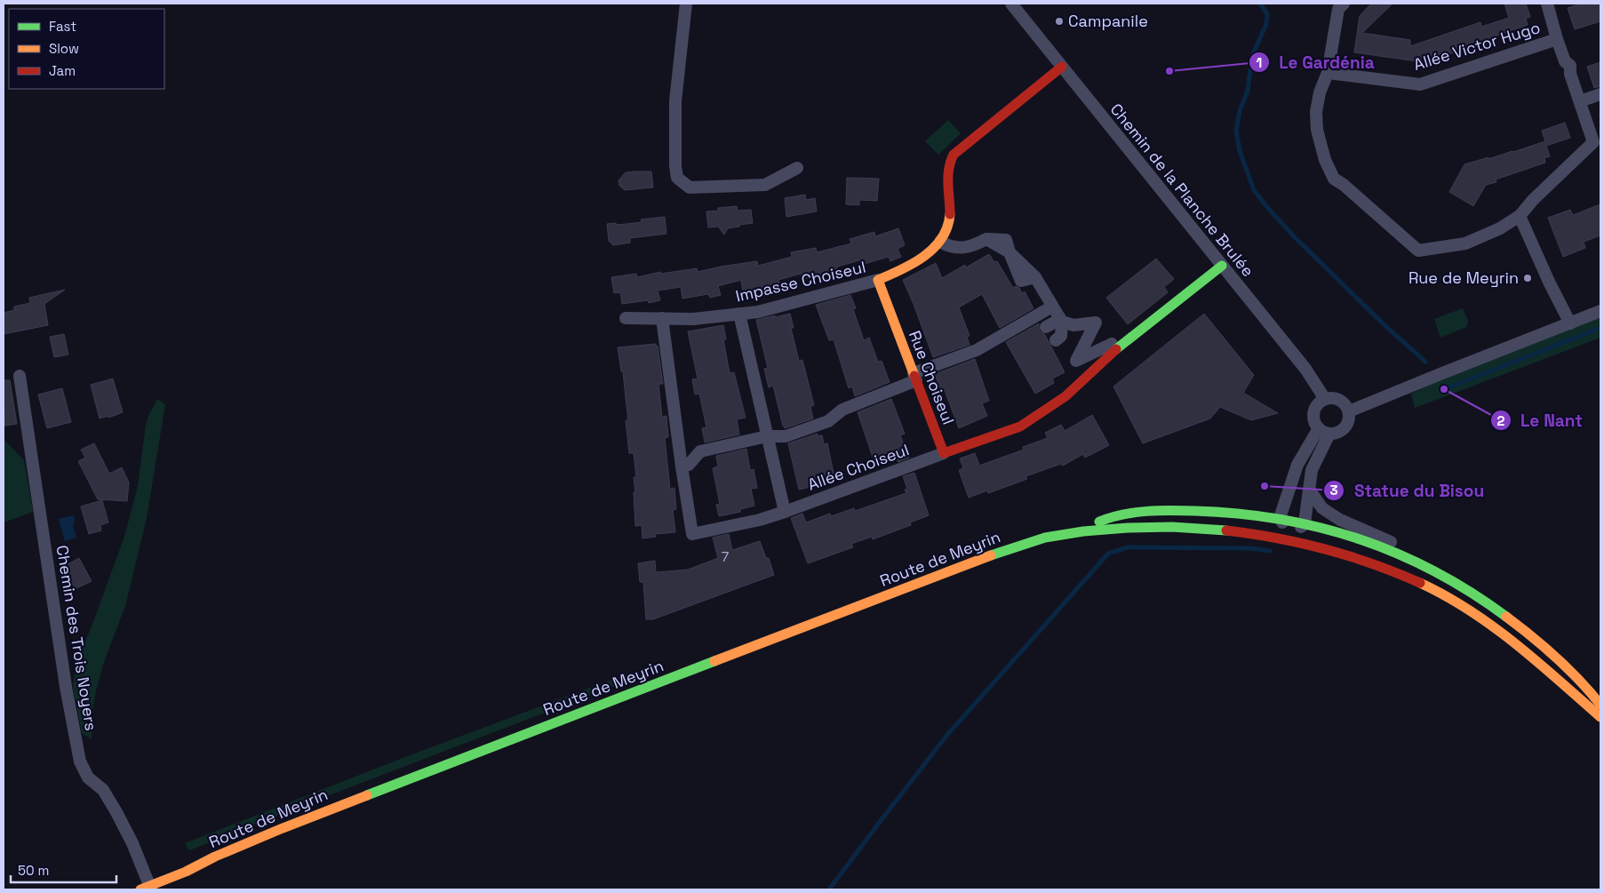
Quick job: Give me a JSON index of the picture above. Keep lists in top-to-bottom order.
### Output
{
  "streets": {
    "main road": ["Rue Choiseul", "Route de Meyrin"],
    "street": [
      "Allée Victor Hugo",
      "Chemin de la Planche Brulée",
      "Impasse Choiseul",
      "Allée Choiseul",
      "Chemin des Trois Noyers"
    ]
  },
  "crossings": [
    ["Impasse Choiseul", "Rue Choiseul"],
    ["Impasse Choiseul", "Allée Choiseul"],
    ["Rue Choiseul", "Allée Choiseul"],
    ["Route de Meyrin", "Chemin des Trois Noyers"]
  ],
  "places": [
    "Campanile",
    "Le Gardénia",
    "Rue de Meyrin",
    "Le Nant",
    "Statue du Bisou"
  ],
  "house_numbers": ["7"],
  "legend": ["Fast", "Slow", "Jam"],
  "scale_bar": "50 m"
}
